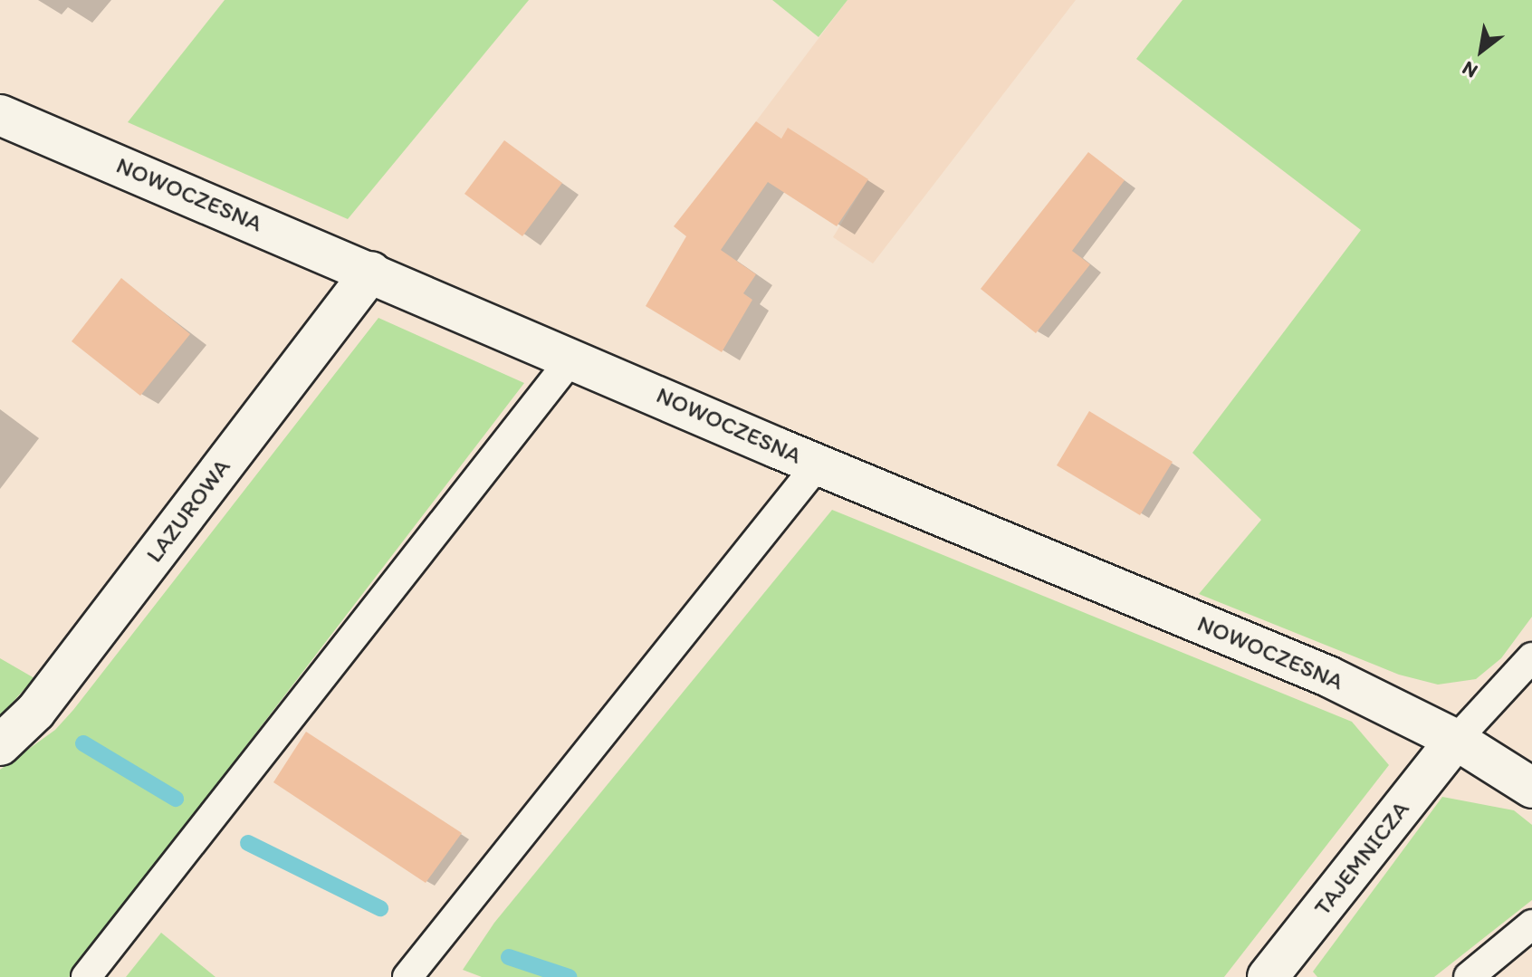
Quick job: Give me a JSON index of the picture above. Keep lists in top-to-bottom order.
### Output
{
  "streets": {
    "street": ["NOWOCZESNA", "LAZUROWA", "TAJEMNICZA"]
  },
  "crossings": [
    ["NOWOCZESNA", "LAZUROWA"],
    ["NOWOCZESNA", "TAJEMNICZA"]
  ],
  "north": "bottom left"
}
